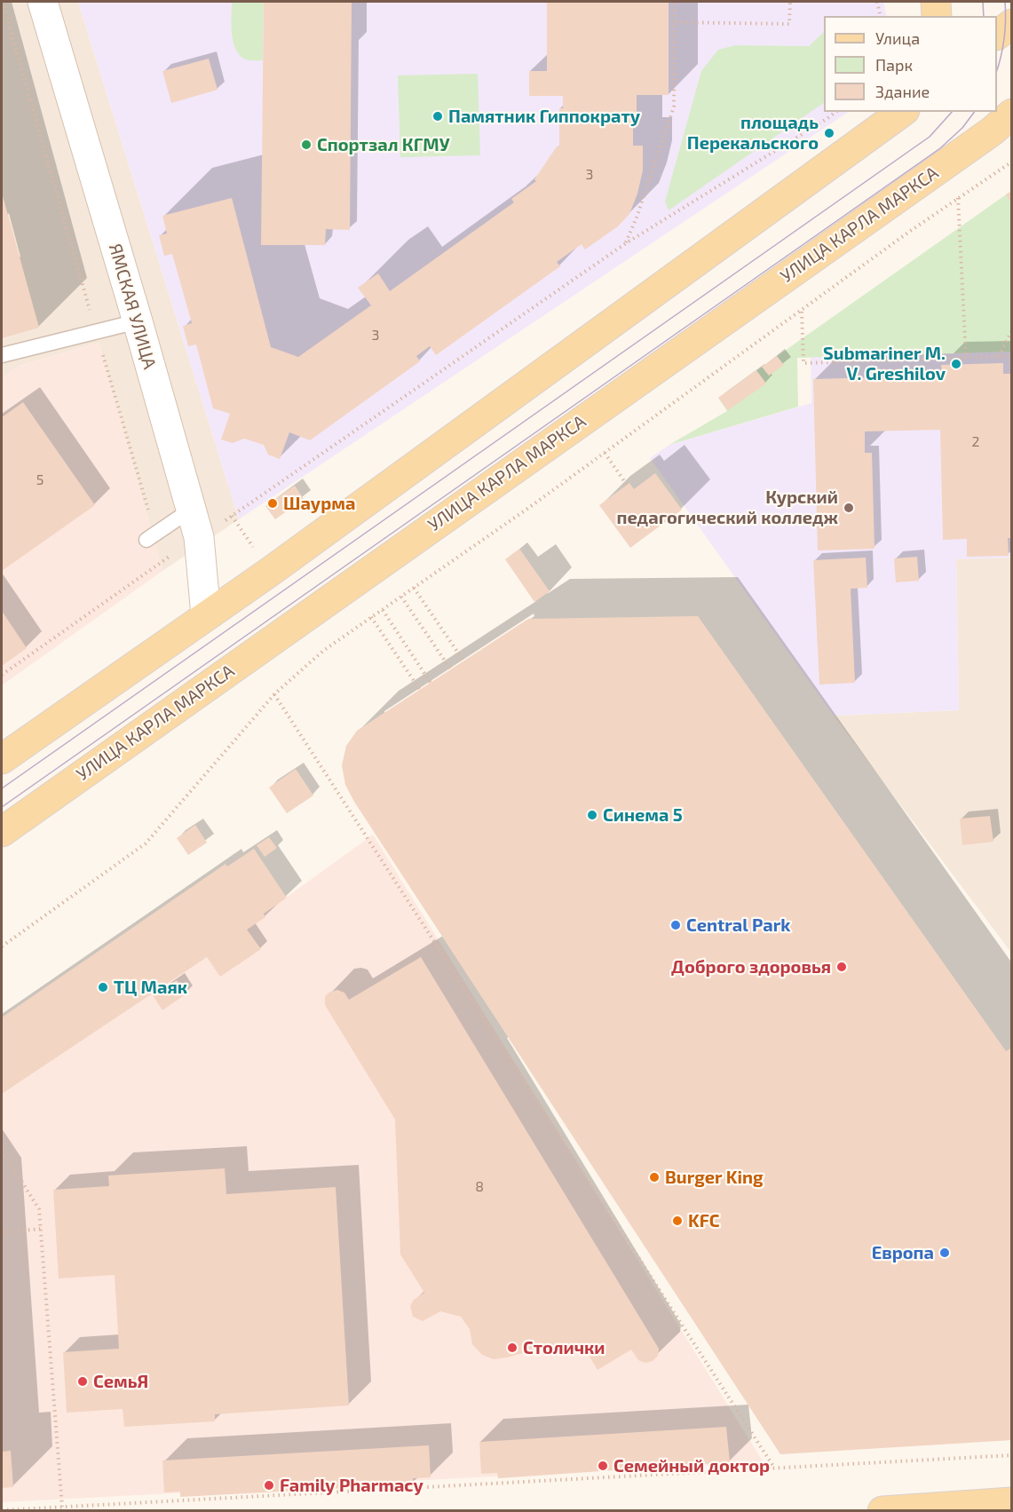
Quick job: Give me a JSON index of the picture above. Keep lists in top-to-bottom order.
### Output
{
  "streets": {
    "main road": ["УЛИЦА КАРЛА МАРКСА", "ЯМСКАЯ УЛИЦА"]
  },
  "places": [
    "Памятник Гиппократу",
    "площадь Перекальского",
    "Спортзал КГМУ",
    "Submariner M. V. Greshilov",
    "Шаурма",
    "Курский педагогический колледж",
    "Синема 5",
    "Central Park",
    "Доброго здоровья",
    "ТЦ Маяк",
    "Burger King",
    "KFC",
    "Европа",
    "Столички",
    "СемьЯ",
    "Семейный доктор",
    "Family Pharmacy"
  ],
  "house_numbers": [
    "3",
    "3",
    "2",
    "5",
    "8"
  ],
  "legend": ["Улица", "Парк", "Здание"]
}
